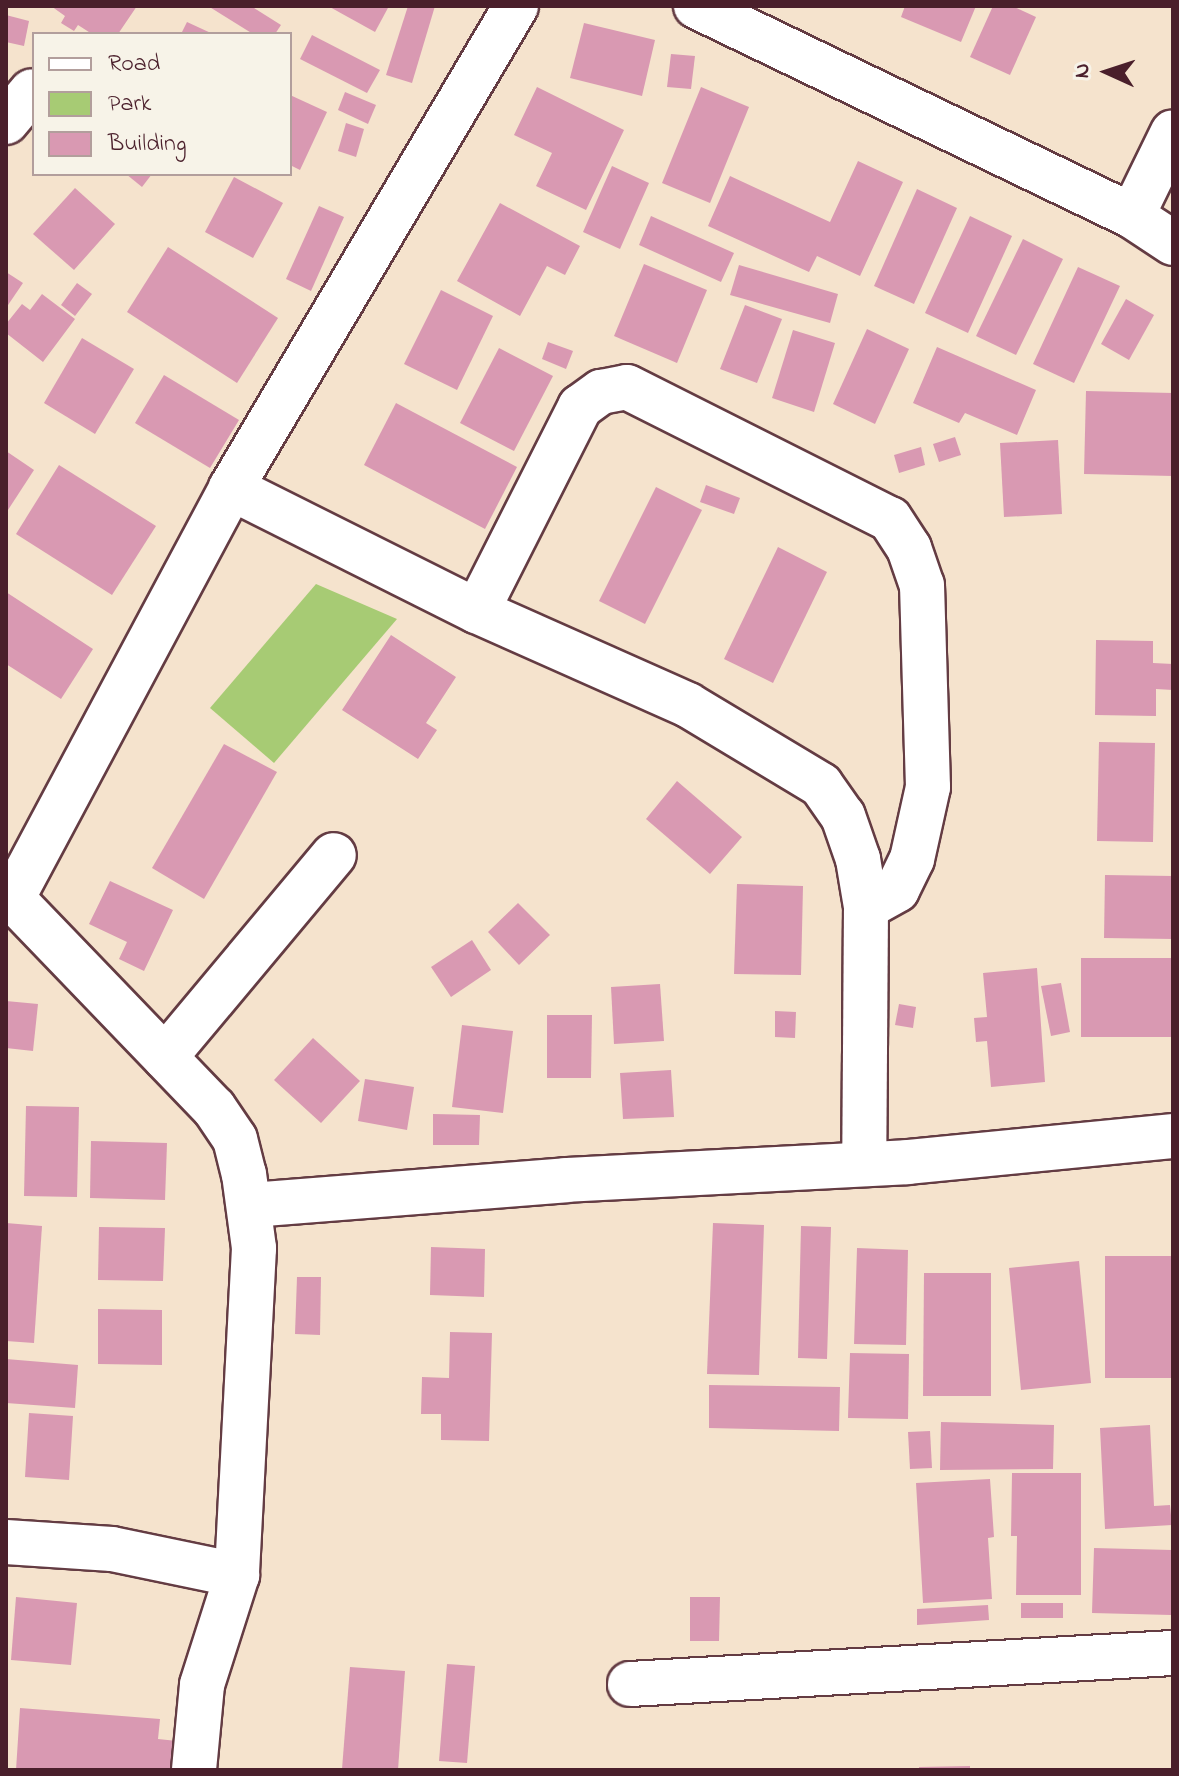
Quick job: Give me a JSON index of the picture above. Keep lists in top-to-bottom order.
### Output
{
  "legend": ["Road", "Park", "Building"],
  "north": "left"
}
